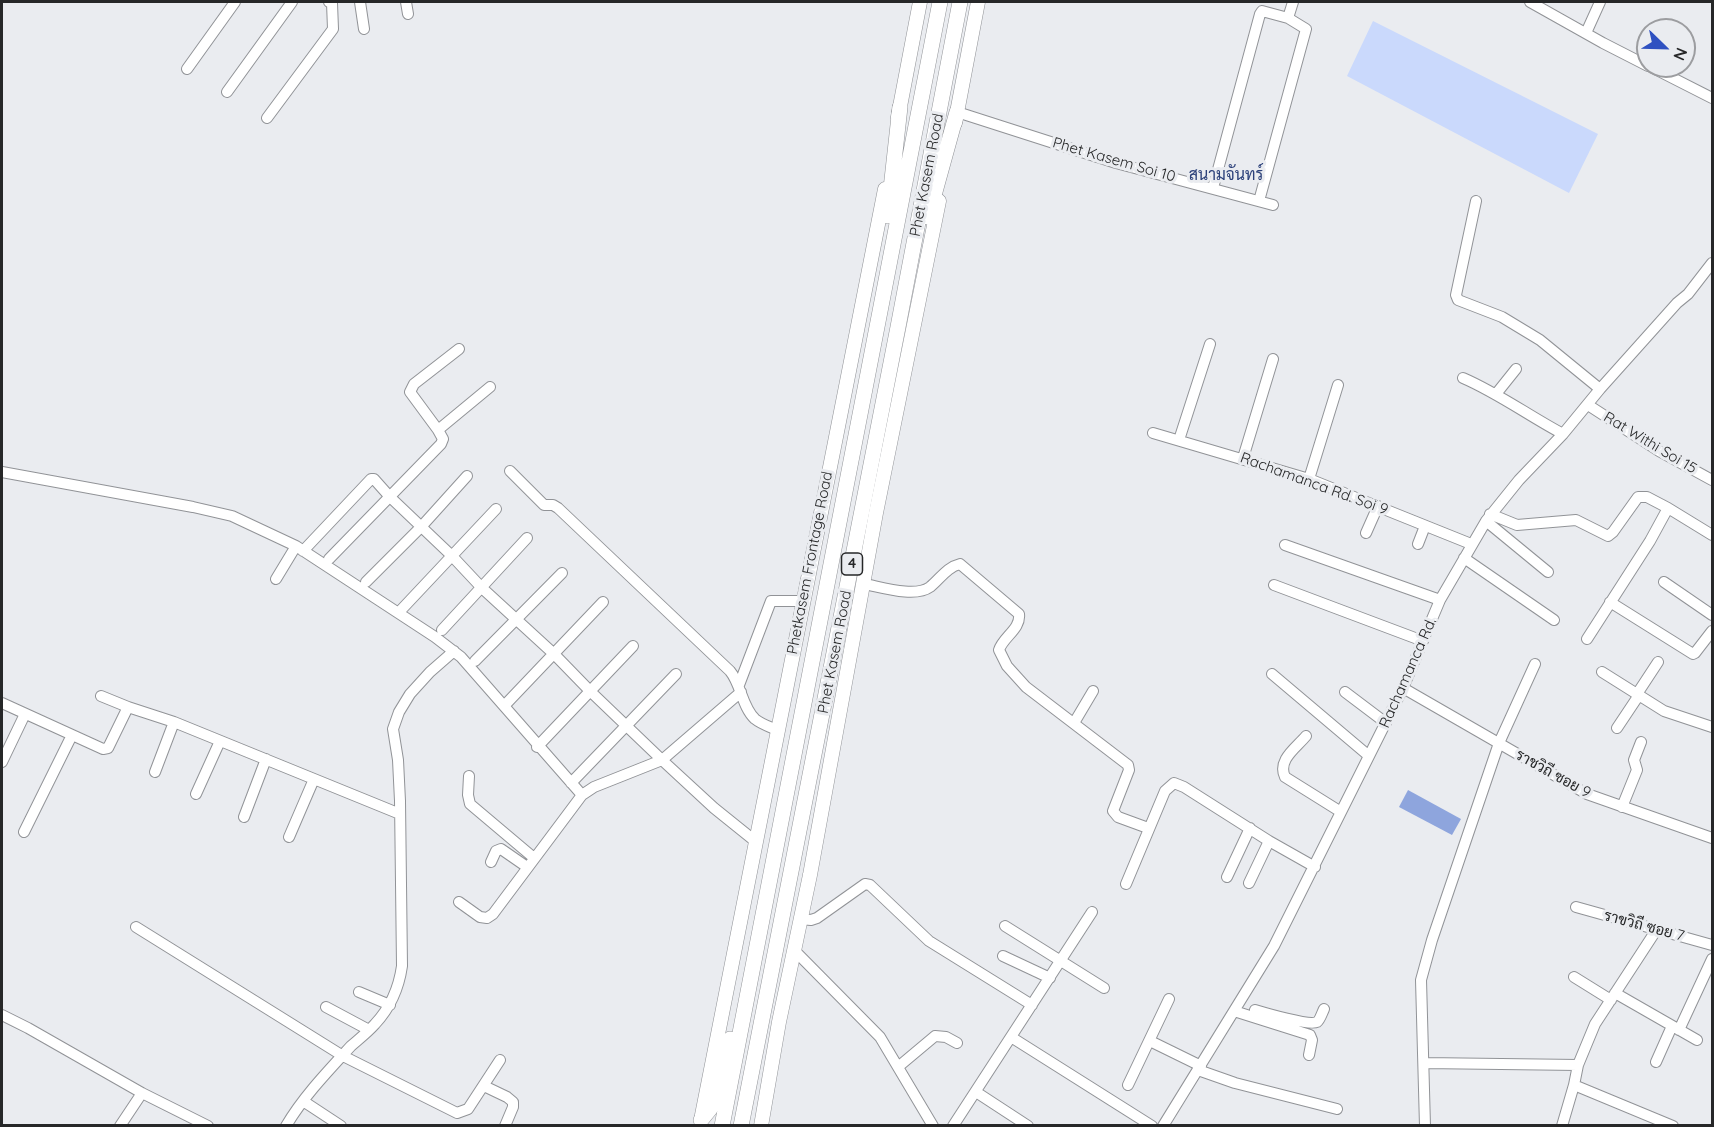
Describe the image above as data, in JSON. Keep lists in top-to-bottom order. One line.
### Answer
{"streets":{"highway":["Phet Kasem Road","4"],"main road":["Phetkasem Frontage Road"],"street":["Phet Kasem Soi 10","Rat Withi Soi 15","Rachamanca Rd. Soi 9","Rachamanca Rd.","ราชวิถี ซอย 9","ราขวิถี ซอย 7"]},"crossings":[["Phet Kasem Soi 10","4"],["Rat Withi Soi 15","Rachamanca Rd."],["Rachamanca Rd. Soi 9","Rachamanca Rd."],["Rachamanca Rd.","ราชวิถี ซอย 9"]],"districts":["สนามจันทร์"],"north":"bottom right"}
